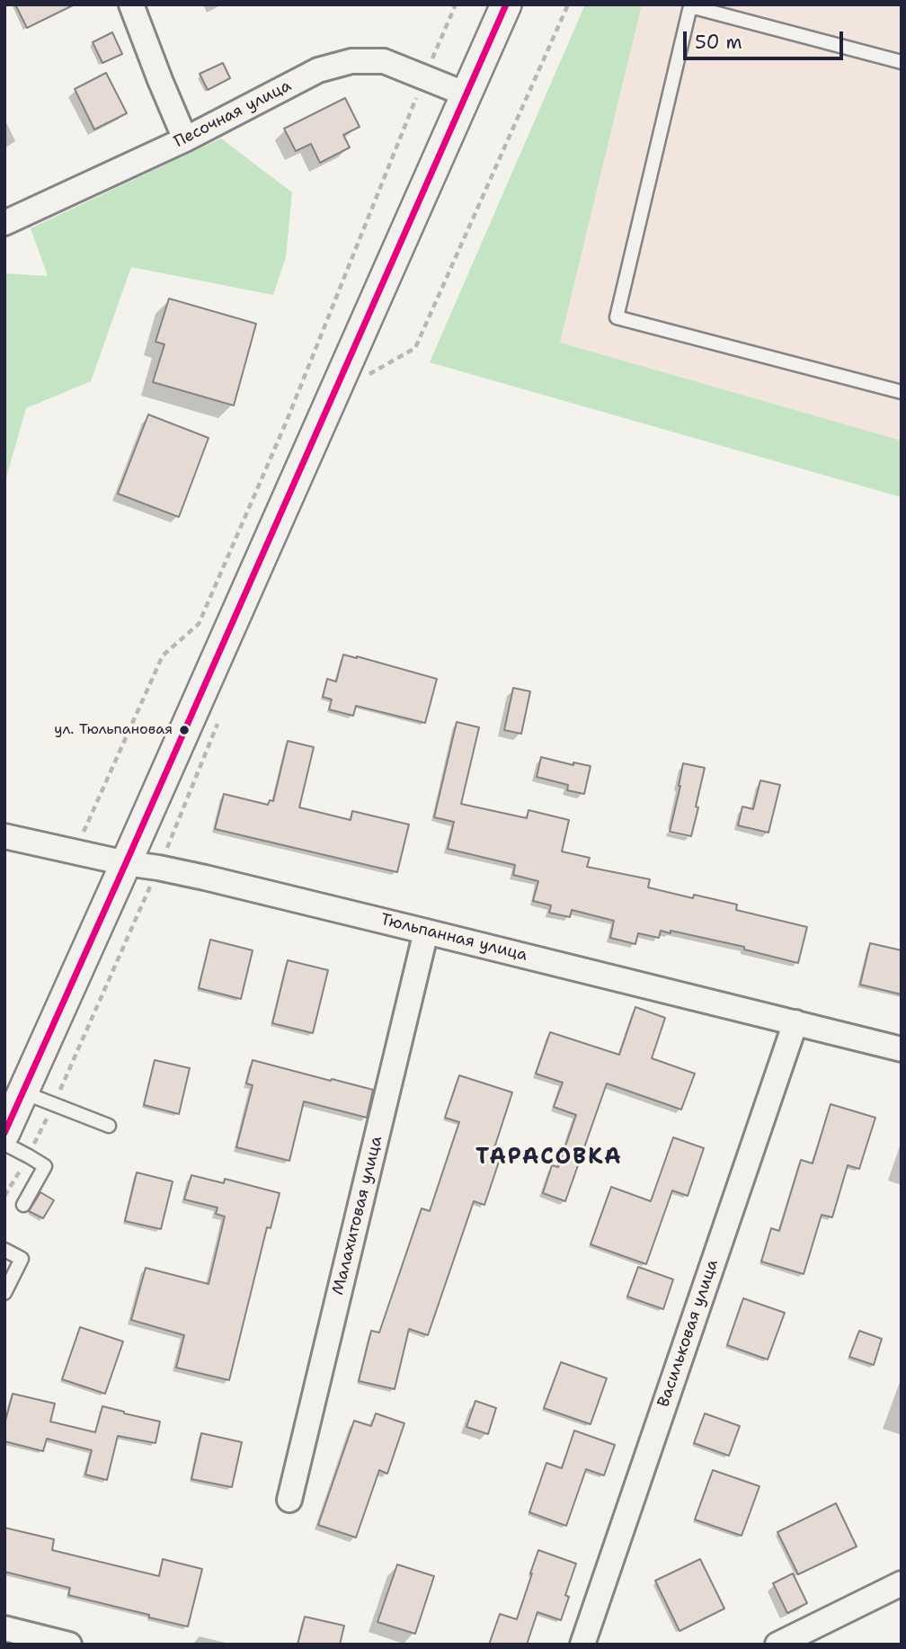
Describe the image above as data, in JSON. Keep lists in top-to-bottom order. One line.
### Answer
{"streets":{"street":["Песочная улица","Тюльпанная улица","Малахитовая улица","Васильковая улица"]},"crossings":[["Тюльпанная улица","Малахитовая улица"],["Тюльпанная улица","Васильковая улица"]],"districts":["ТАРАСОВКА"],"places":["ул. Тюльпановая"],"scale_bar":"50 m"}
